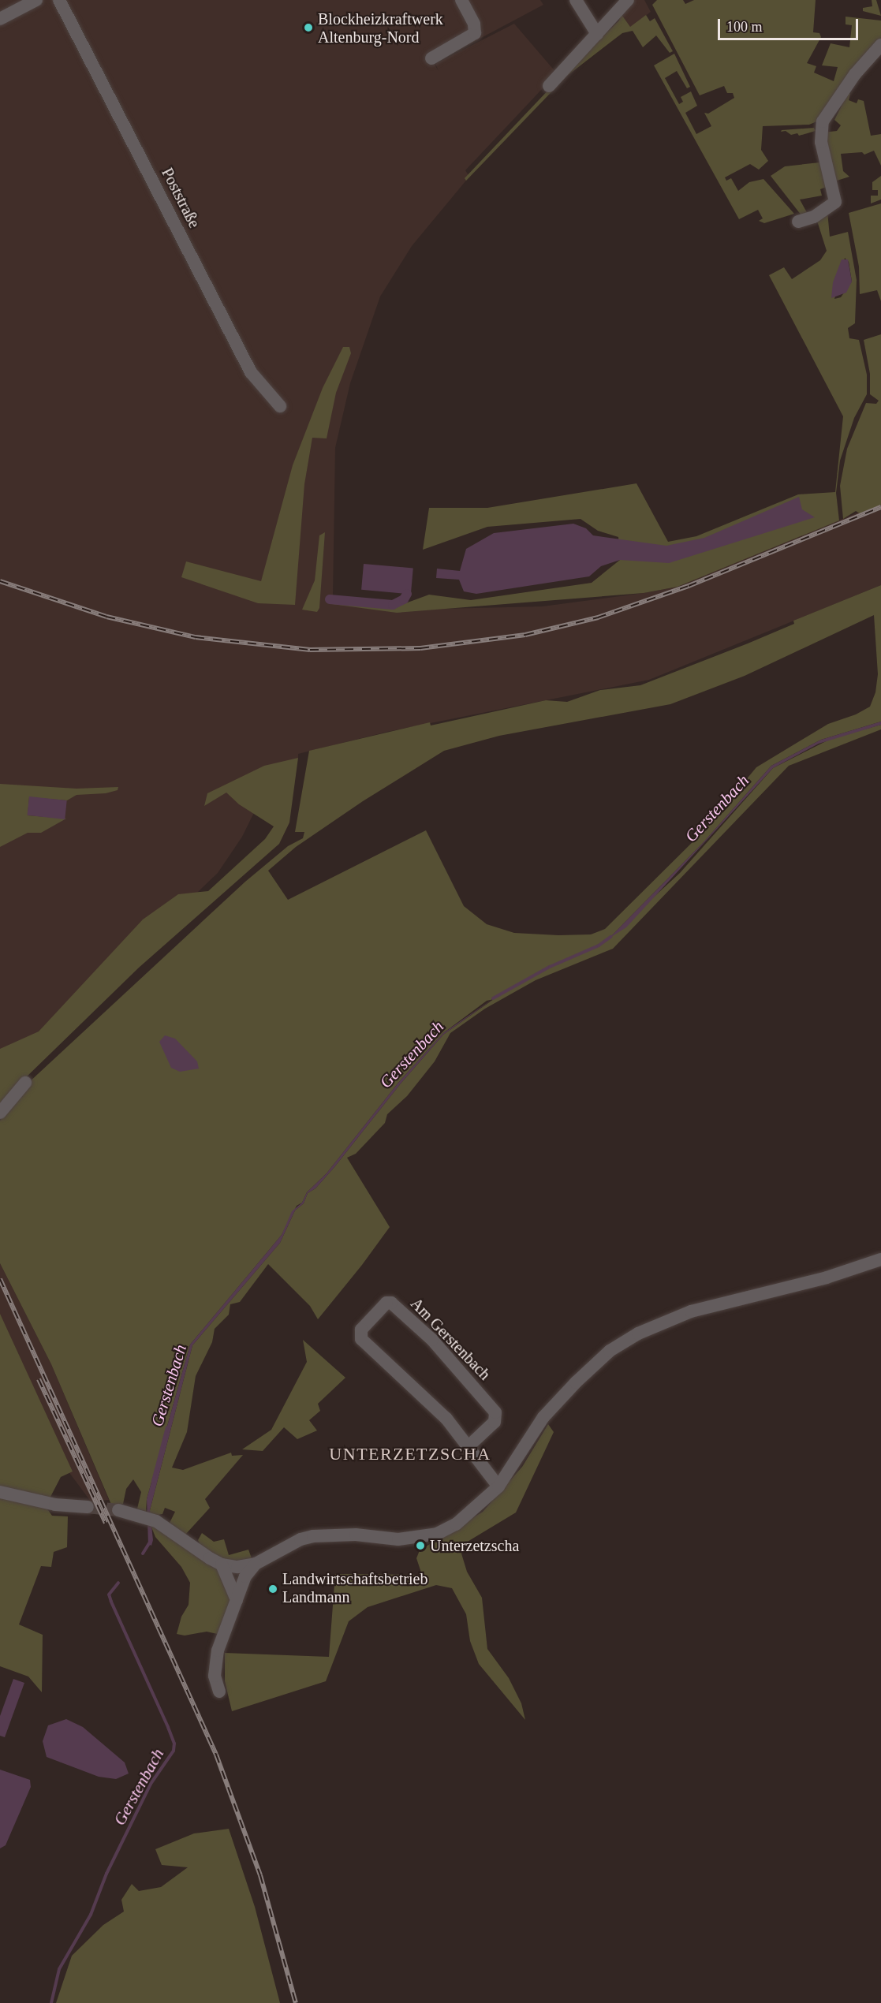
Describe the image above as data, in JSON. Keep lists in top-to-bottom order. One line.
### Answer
{"streets":{"street":["Poststraße","Am Gerstenbach"]},"districts":["UNTERZETZSCHA"],"water":["Gerstenbach"],"places":["Blockheizkraftwerk Altenburg-Nord","Unterzetzscha","Landwirtschaftsbetrieb Landmann"],"scale_bar":"100 m"}
